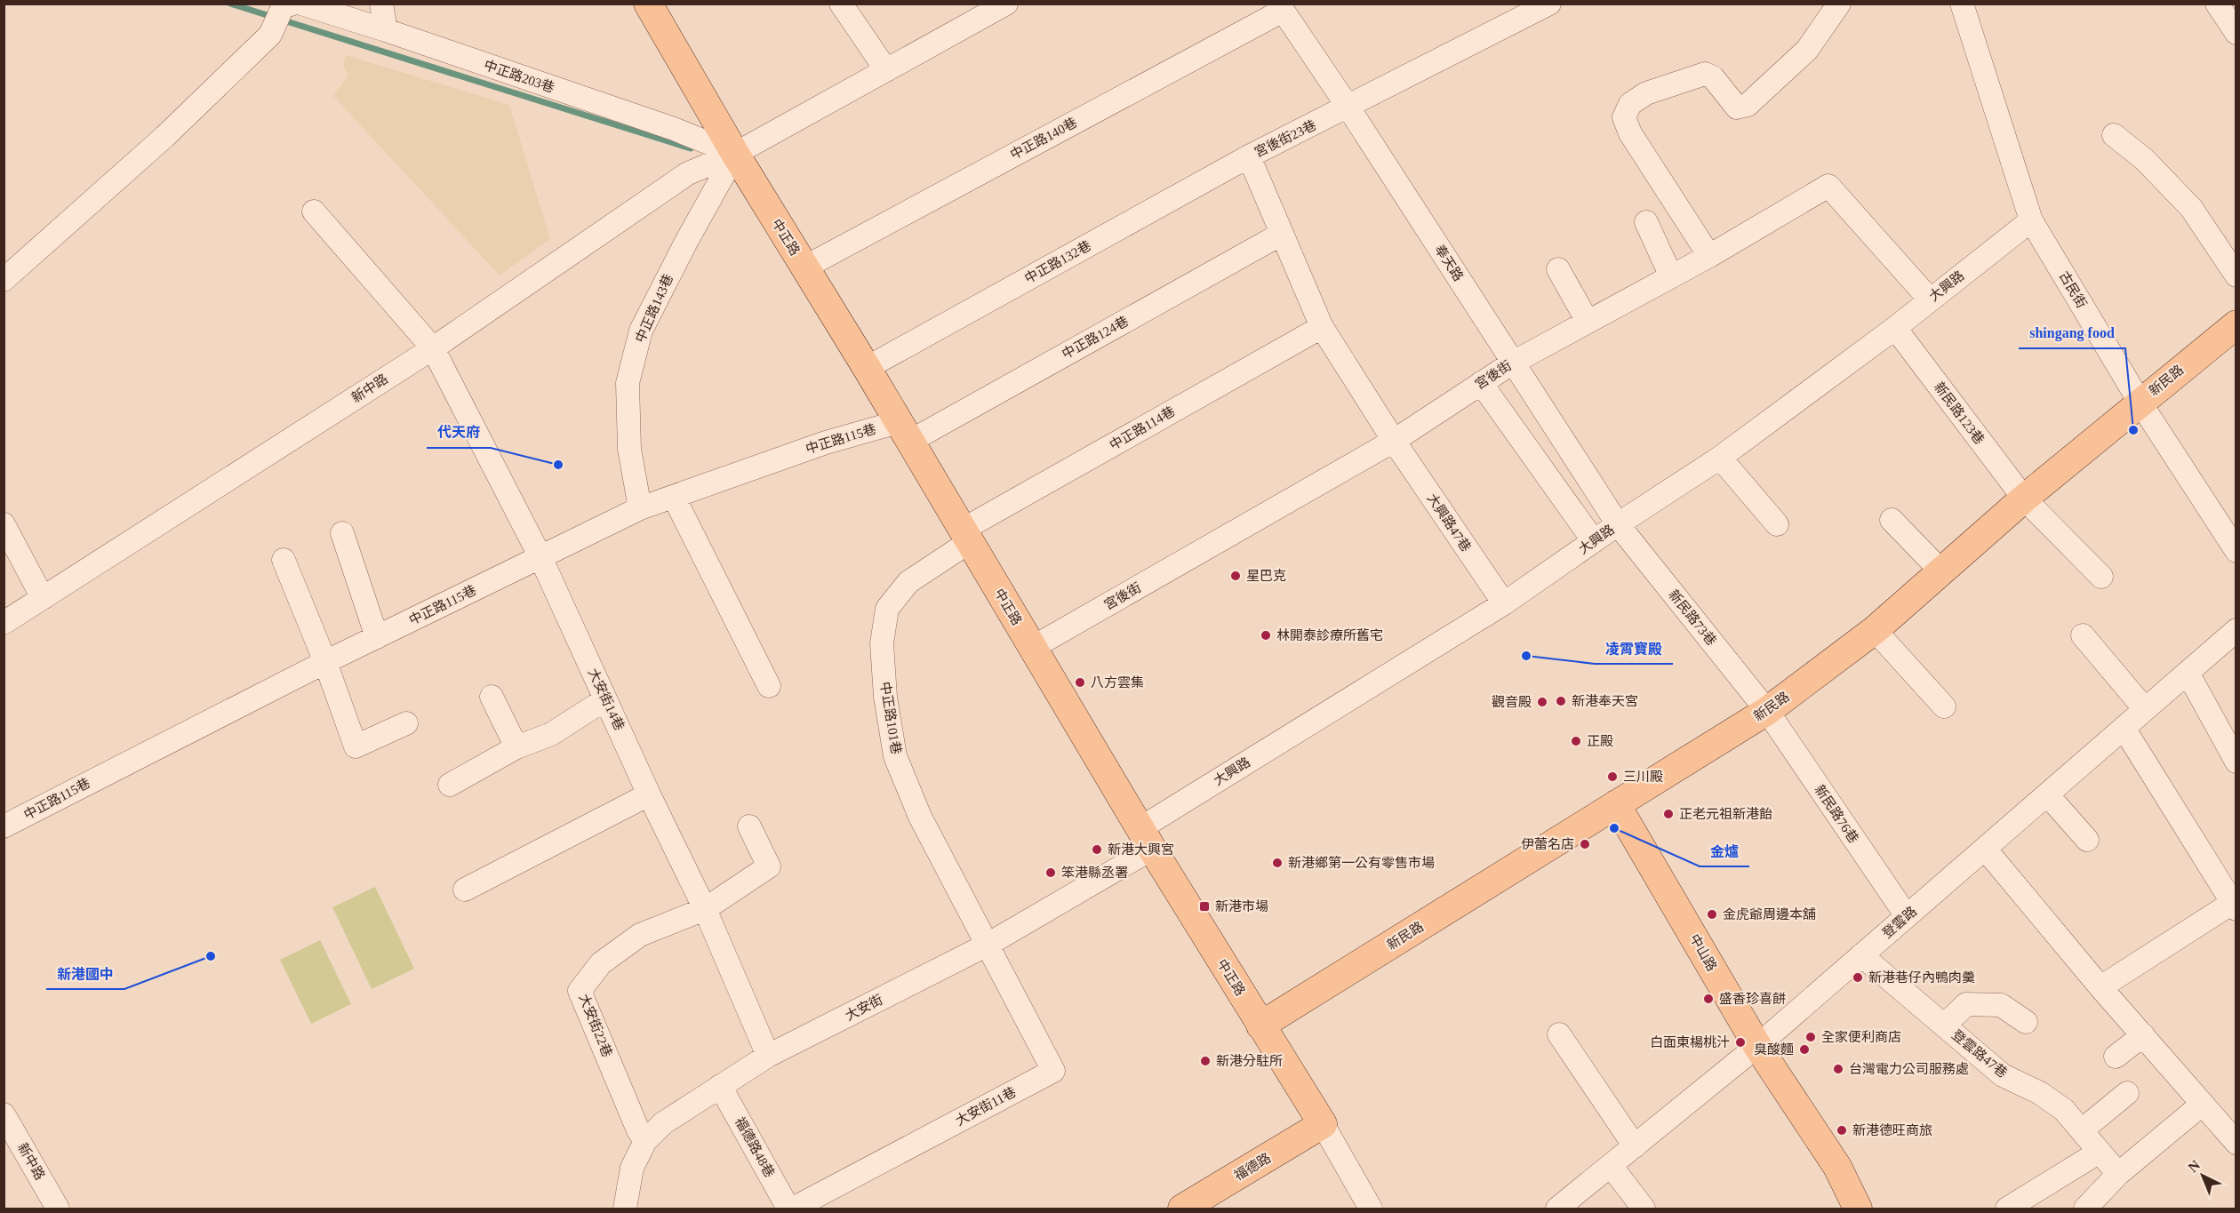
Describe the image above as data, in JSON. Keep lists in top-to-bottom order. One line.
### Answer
{"streets":{"main road":["中正路","新民路","中山路","福德路"],"street":["中正路203巷","中正路140巷","宮後街23巷","中正路132巷","奉天路","大興路","古民街","中正路143巷","中正路124巷","宮後街","新中路","新民路123巷","中正路114巷","中正路115巷","大興路47巷","新民路73巷","大安街14巷","中正路101巷","新民路76巷","登雲路","大安街","大安街22巷","登雲路47巷","大安街11巷","福德路48巷"]},"crossings":[["中正路203巷","中正路"],["中正路203巷","中正路143巷"],["中正路203巷","新中路"],["中正路140巷","中正路"],["中正路140巷","奉天路"],["宮後街23巷","中正路132巷"],["宮後街23巷","奉天路"],["宮後街23巷","中正路124巷"],["宮後街23巷","宮後街"],["宮後街23巷","中正路114巷"],["宮後街23巷","大興路47巷"],["中正路","中正路132巷"],["中正路","大興路"],["中正路","中正路143巷"],["中正路","中正路124巷"],["中正路","宮後街"],["中正路","新民路"],["中正路","新中路"],["中正路","中正路114巷"],["中正路","中正路115巷"],["中正路","中正路101巷"],["中正路","大安街"],["中正路","福德路"],["奉天路","大興路"],["奉天路","宮後街"],["奉天路","新民路73巷"],["大興路","古民街"],["大興路","宮後街"],["大興路","新民路123巷"],["大興路","大興路47巷"],["大興路","新民路73巷"],["大興路","大安街"],["古民街","新民路"],["中正路143巷","新中路"],["中正路143巷","中正路115巷"],["中正路124巷","中正路115巷"],["宮後街","大興路47巷"],["新民路","新民路123巷"],["新民路","新民路73巷"],["新民路","新民路76巷"],["新民路","中山路"],["新中路","大安街14巷"],["中正路114巷","中正路101巷"],["中正路115巷","大安街14巷"],["新民路73巷","新民路76巷"],["大安街14巷","大安街"],["大安街14巷","大安街22巷"],["中正路101巷","大安街"],["中正路101巷","大安街11巷"],["新民路76巷","登雲路"],["登雲路","中山路"],["登雲路","登雲路47巷"],["大安街","大安街22巷"],["大安街","大安街11巷"],["大安街","福德路48巷"]],"places":{"other":["shingang food","代天府","星巴克","林開泰診療所舊宅","凌霄寶殿","八方雲集","新港奉天宮","觀音殿","正殿","三川殿","正老元祖新港飴","金爐","伊蕾名店","新港大興宮","新港鄉第一公有零售市場","笨港縣丞署","金虎爺周邊本舖","新港國中","新港巷仔內鴨肉羹","盛香珍喜餅","全家便利商店","白面東楊桃汁","臭酸麵","新港分駐所","台灣電力公司服務處","新港德旺商旅"],"transit":["新港市場"]},"north":"top left"}
